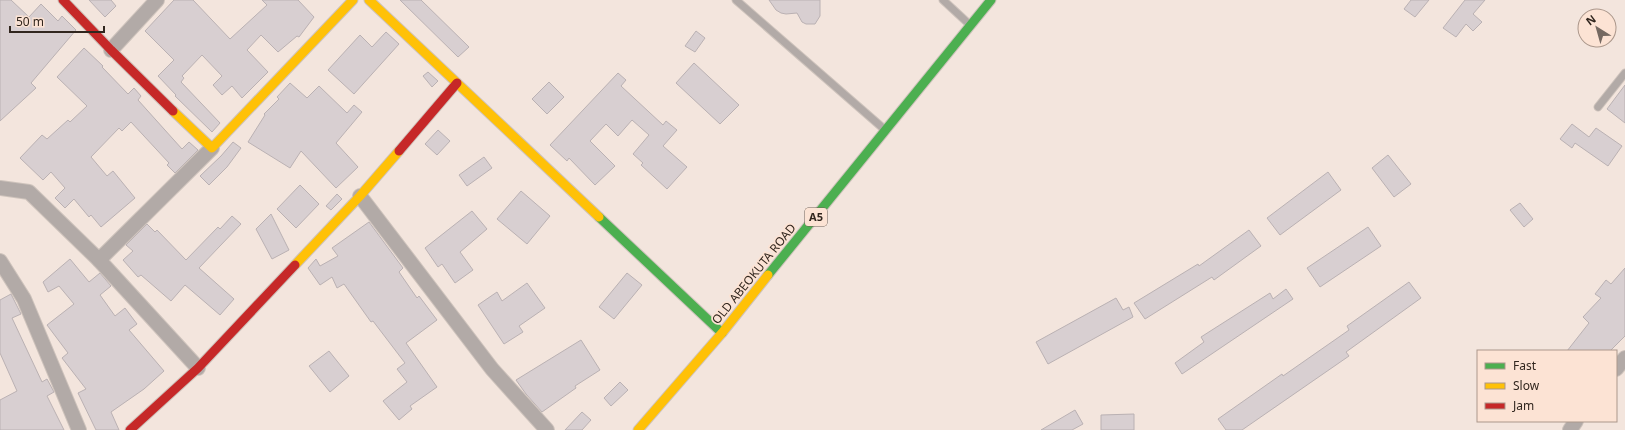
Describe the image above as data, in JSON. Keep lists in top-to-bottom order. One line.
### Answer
{"streets":{"main road":["A5","OLD ABEOKUTA ROAD"]},"legend":["Fast","Slow","Jam"],"scale_bar":"50 m","north":"top left"}
